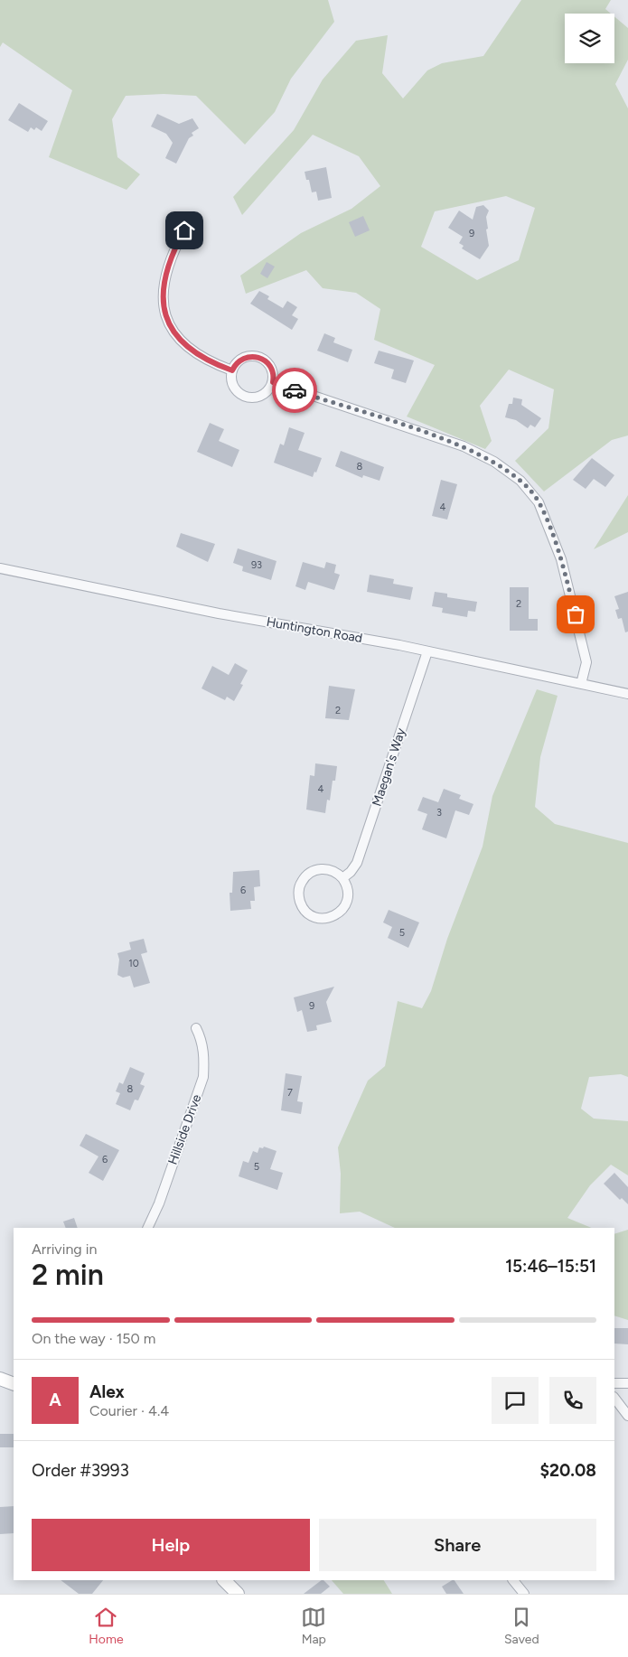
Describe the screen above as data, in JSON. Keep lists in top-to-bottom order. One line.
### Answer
{"streets":{"street":["Huntington Road","Maegan's Way","Hillside Drive"]},"crossings":[["Huntington Road","Maegan's Way"]],"house_numbers":["9","8","4","93","2","2","4","3","6","5","10","9","8","7","6","5"],"page":{"heading":["2 min","Arriving in","15:46–15:51"],"panel":["Alex","Courier · 4.4","Order #3993","$20.08"],"bar":"On the way · 150 m","round":"A","buttons":["Help","Share"],"tabs":["Home","Map","Saved"]}}
